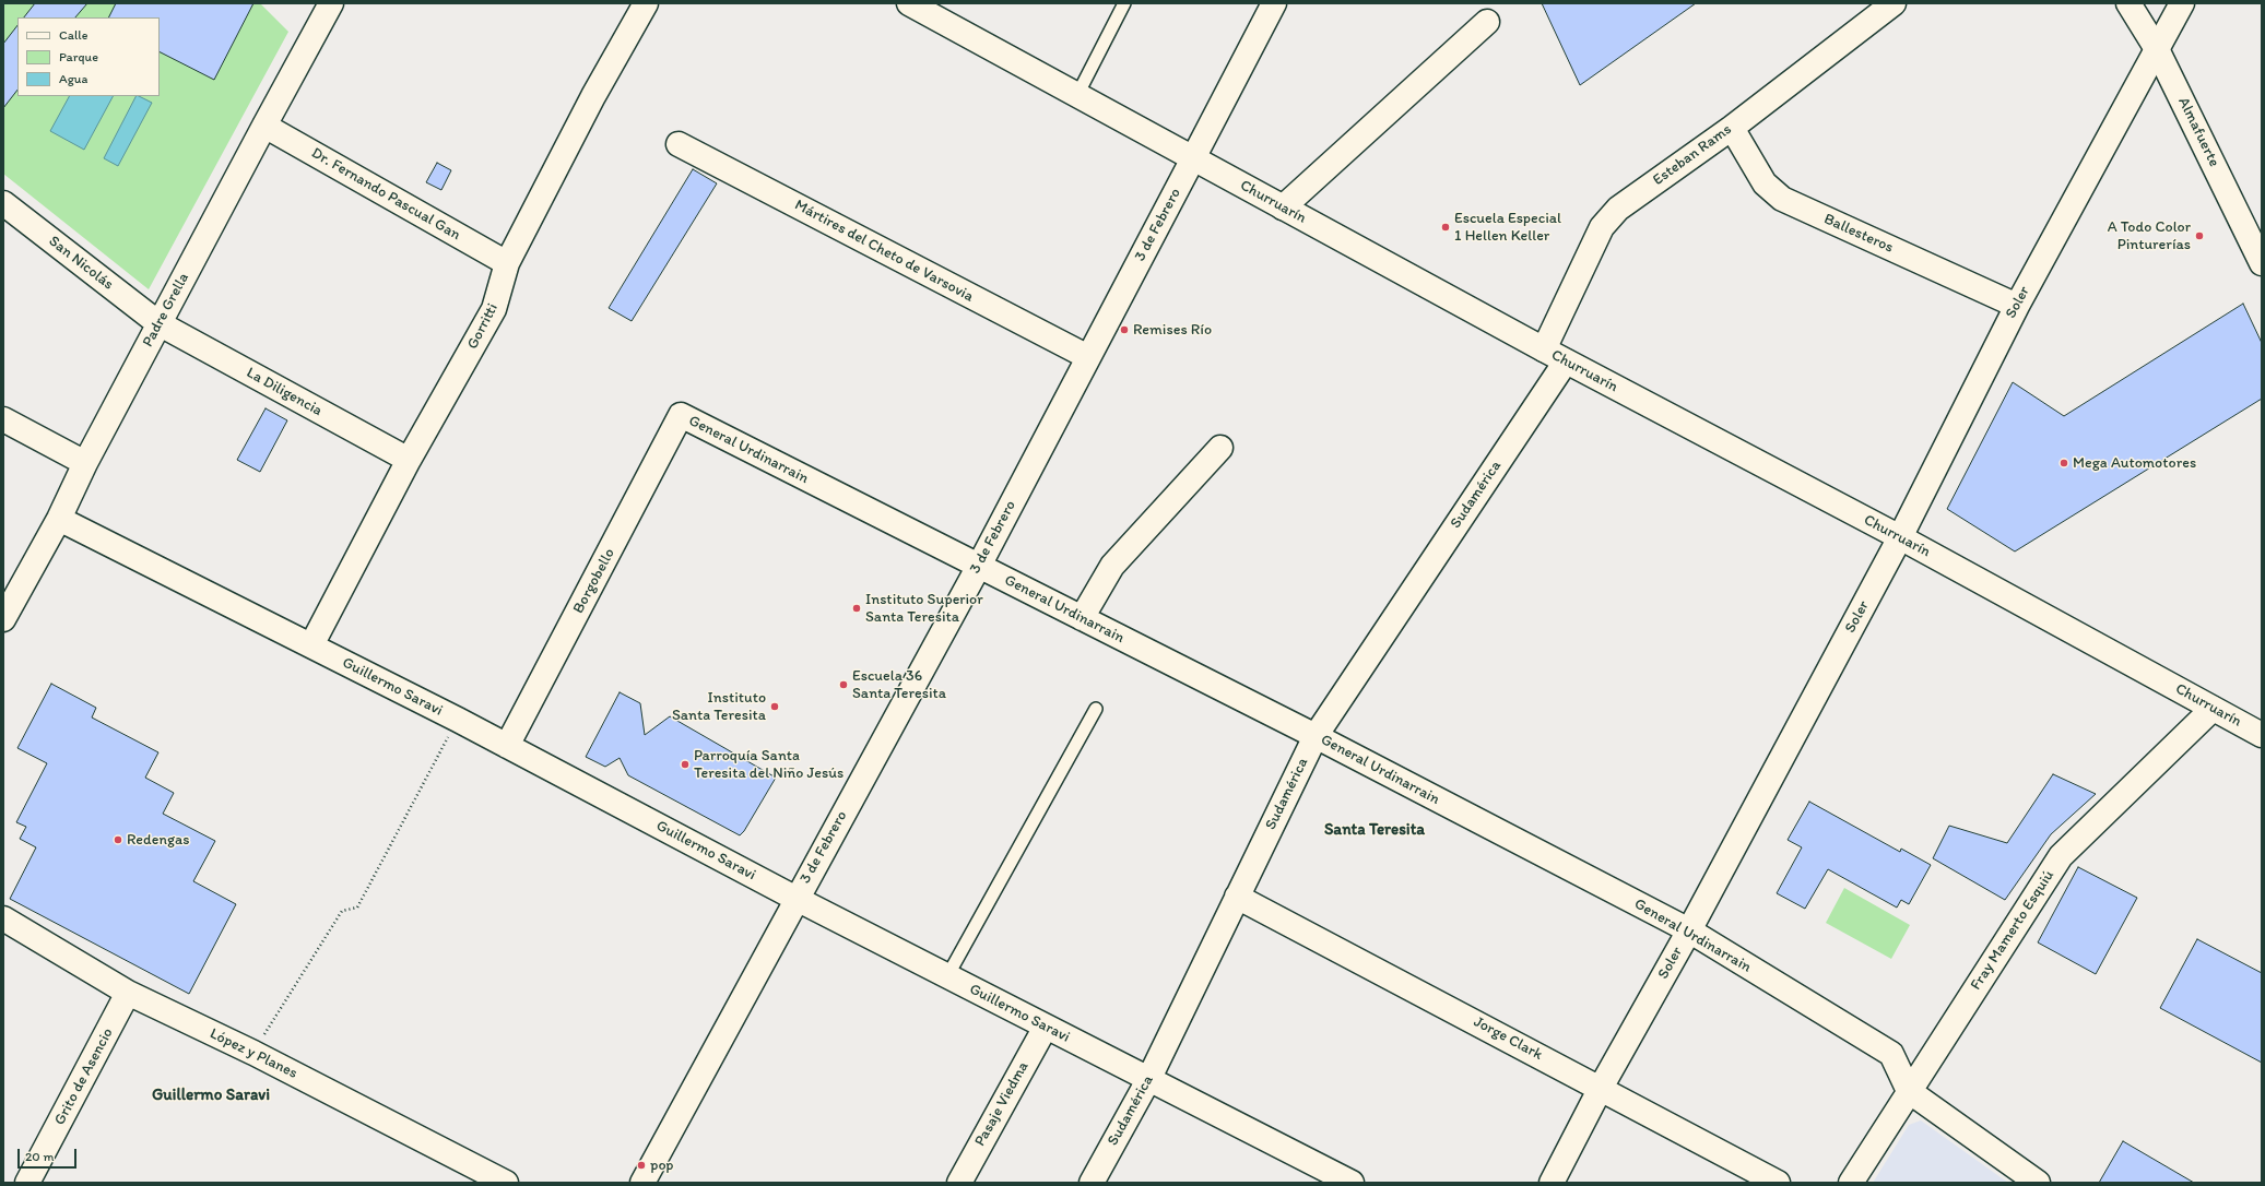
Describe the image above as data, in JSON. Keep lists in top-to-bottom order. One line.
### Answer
{"streets":{"street":["Almafuerte","Esteban Rams","Dr. Fernando Pascual Gan","Churruarín","3 de Febrero","Ballesteros","Mártires del Cheto de Varsovia","San Nicolás","Soler","Padre Grella","Gorritti","La Diligencia","General Urdinarrain","Sudamérica","Borgobello","Guillermo Saravi","Fray Mamerto Esquiú","Jorge Clark","López y Planes","Grito de Asencio","Pasaje Viedma"]},"crossings":[["Almafuerte","Soler"],["Esteban Rams","Churruarín"],["Esteban Rams","Ballesteros"],["Dr. Fernando Pascual Gan","Padre Grella"],["Dr. Fernando Pascual Gan","Gorritti"],["Churruarín","3 de Febrero"],["Churruarín","Soler"],["Churruarín","Sudamérica"],["Churruarín","Fray Mamerto Esquiú"],["3 de Febrero","Mártires del Cheto de Varsovia"],["3 de Febrero","General Urdinarrain"],["3 de Febrero","Guillermo Saravi"],["Ballesteros","Soler"],["San Nicolás","Padre Grella"],["San Nicolás","La Diligencia"],["Soler","General Urdinarrain"],["Soler","Jorge Clark"],["Padre Grella","La Diligencia"],["Padre Grella","Guillermo Saravi"],["Gorritti","La Diligencia"],["Gorritti","Guillermo Saravi"],["General Urdinarrain","Sudamérica"],["General Urdinarrain","Borgobello"],["General Urdinarrain","Fray Mamerto Esquiú"],["Sudamérica","Guillermo Saravi"],["Sudamérica","Jorge Clark"],["Borgobello","Guillermo Saravi"],["Guillermo Saravi","Pasaje Viedma"],["López y Planes","Grito de Asencio"]],"districts":["Santa Teresita","Guillermo Saravi"],"places":["Escuela Especial 1 Hellen Keller","A Todo Color Pinturerías","Remises Río","Mega Automotores","Instituto Superior Santa Teresita","Escuela 36 Santa Teresita","Instituto Santa Teresita","Parroquía Santa Teresita del Niño Jesús","Redengas","pop"],"legend":["Calle","Parque","Agua"],"scale_bar":"20 m"}
